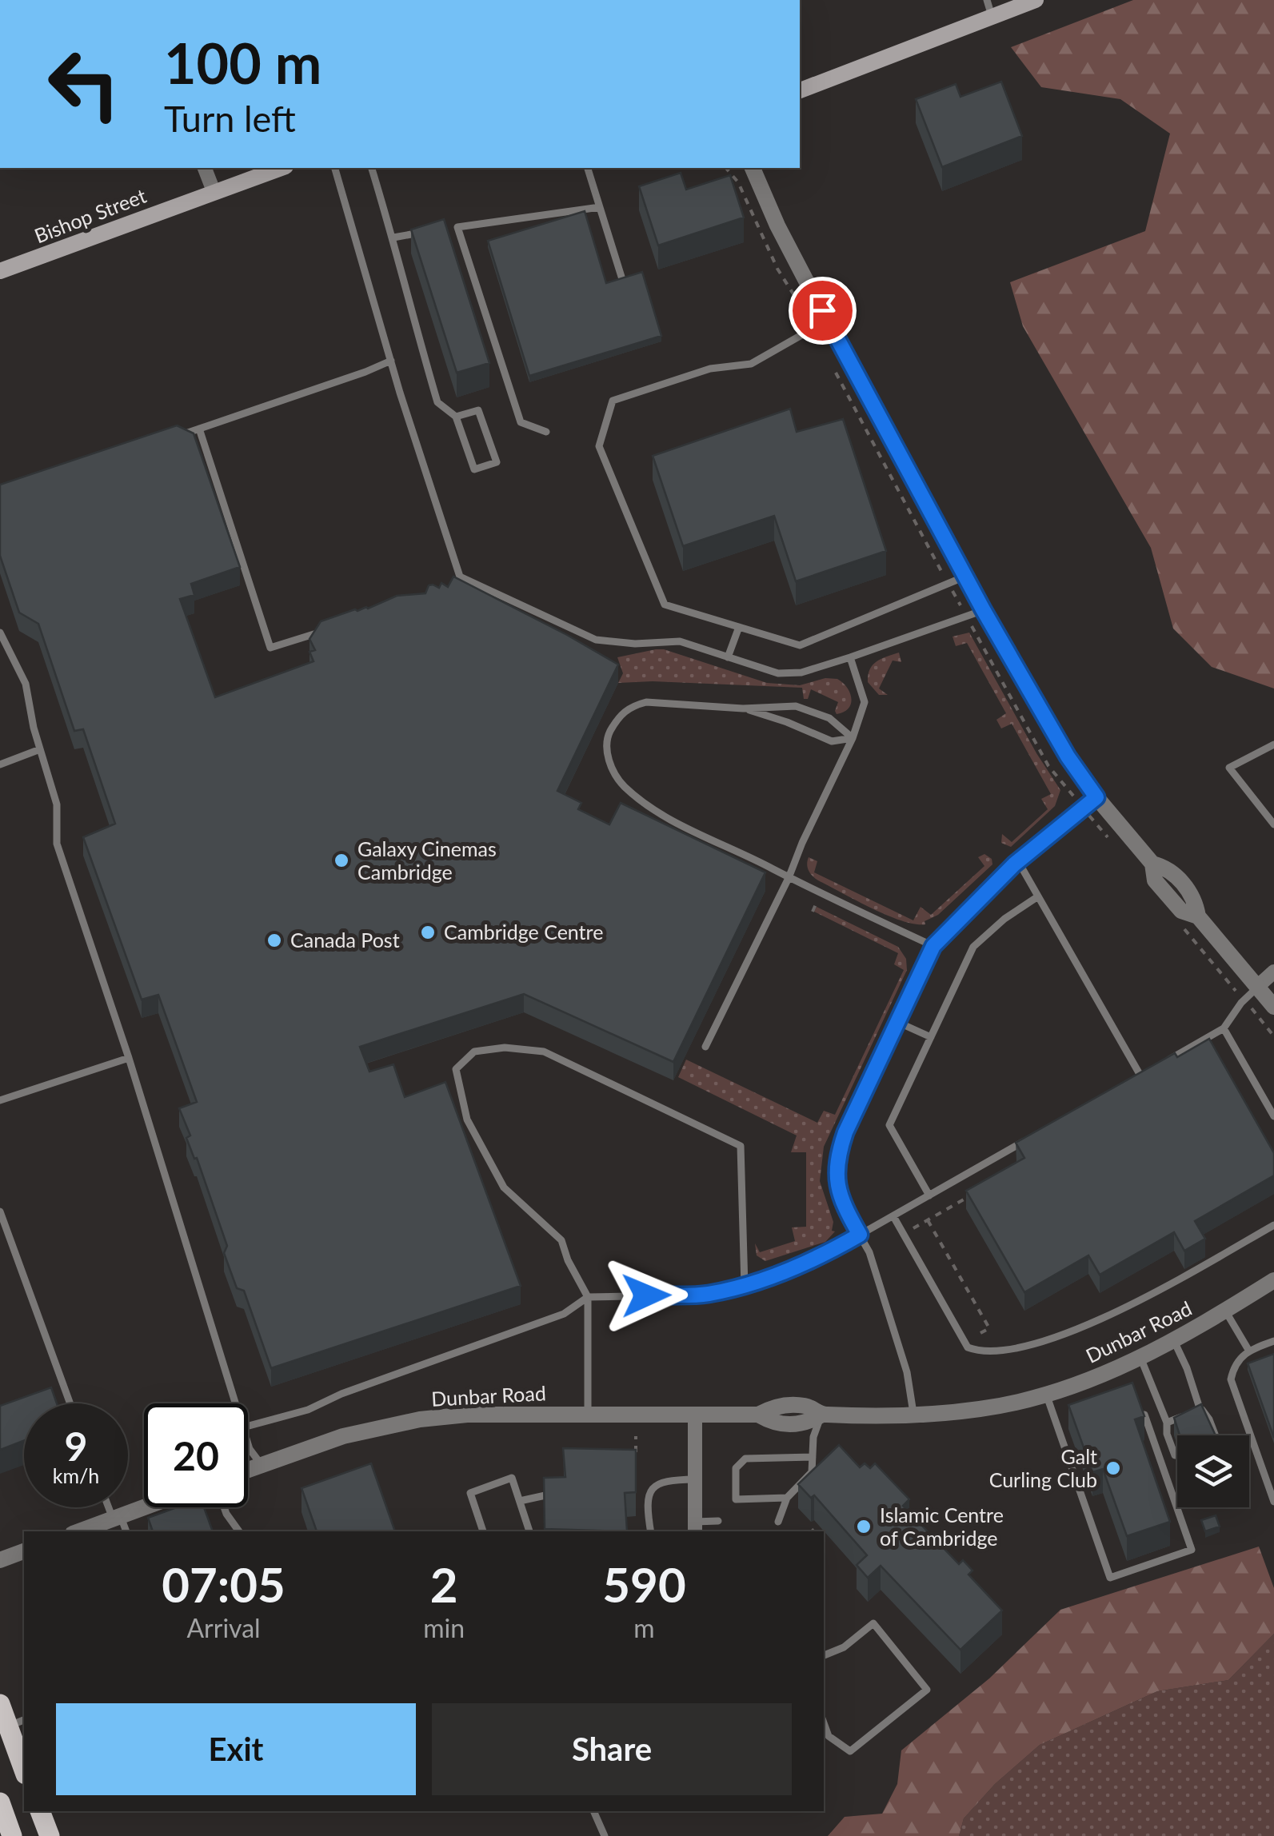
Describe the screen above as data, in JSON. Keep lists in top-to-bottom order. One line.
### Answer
{"streets":{"main road":["Bishop Street"],"street":["Dunbar Road"]},"places":["Galaxy Cinemas Cambridge","Cambridge Centre","Canada Post","Galt Curling Club","Islamic Centre of Cambridge"],"page":{"turn":["100 m","Turn left"],"speed":"9 km/h","limit":"20","eta":["07:05","Arrival","2","min","590","m"],"buttons":["Exit","Share"]}}
